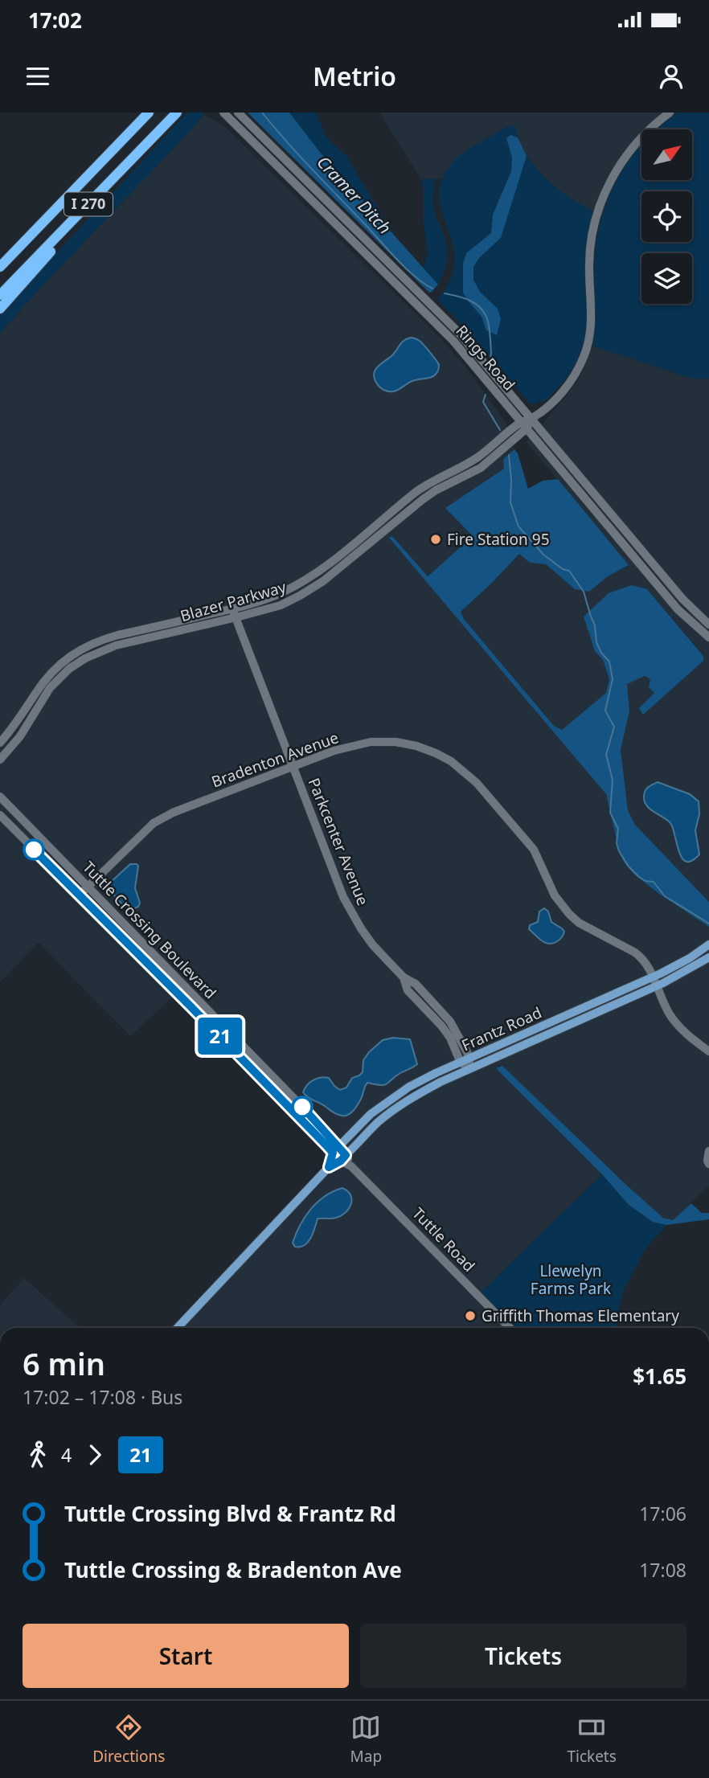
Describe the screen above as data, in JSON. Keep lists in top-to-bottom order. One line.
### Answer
{"streets":{"highway":["I 270"],"main road":["Frantz Road"],"street":["Rings Road","Blazer Parkway","Bradenton Avenue","Parkcenter Avenue","Tuttle Crossing Boulevard","Tuttle Road"]},"crossings":[["Rings Road","Blazer Parkway"],["Blazer Parkway","Parkcenter Avenue"],["Bradenton Avenue","Parkcenter Avenue"],["Bradenton Avenue","Tuttle Crossing Boulevard"],["Bradenton Avenue","Frantz Road"],["Parkcenter Avenue","Frantz Road"],["Tuttle Crossing Boulevard","Frantz Road"],["Tuttle Crossing Boulevard","Tuttle Road"]],"water":["Cramer Ditch"],"parks":["Llewelyn Farms Park"],"places":["Fire Station 95","Griffith Thomas Elementary"],"lines":["bus line 21"],"north":"top right","page":{"status":"17:02","header":"Metrio","on_map":"21","heading":["6 min","17:02 – 17:08 · Bus","$1.65"],"legs":["4","21"],"list":[{"name":"Tuttle Crossing Blvd & Frantz Rd","value":"17:06"},{"name":"Tuttle Crossing & Bradenton Ave","value":"17:08"}],"buttons":["Start","Tickets"],"tabs":["Directions","Map","Tickets"]}}
